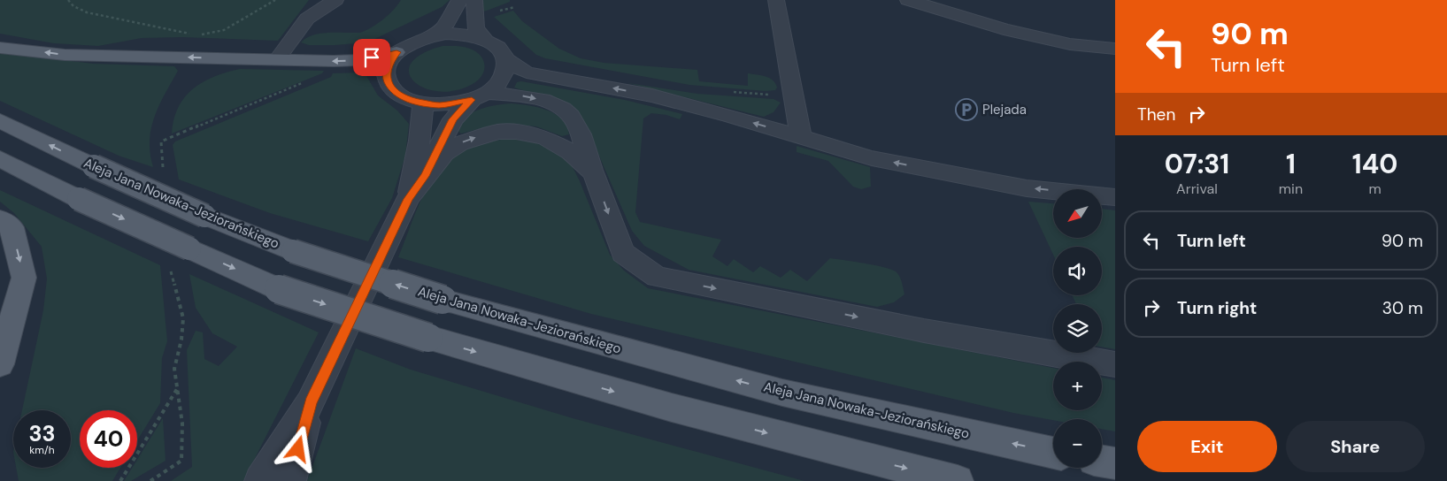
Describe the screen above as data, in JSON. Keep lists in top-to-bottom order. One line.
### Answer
{"streets":{"main road":["Aleja Jana Nowaka-Jeziorańskiego"]},"places":{"parking":["Plejada"]},"north":"bottom left","page":{"turn":["90 m","Turn left"],"then":"Then","eta":["07:31","Arrival","1","min","140","m"],"map_buttons":["+","−"],"list":[{"name":"Turn left","value":"90 m"},{"name":"Turn right","value":"30 m"}],"speed":"33 km/h","limit":"40","buttons":["Exit","Share"]}}
